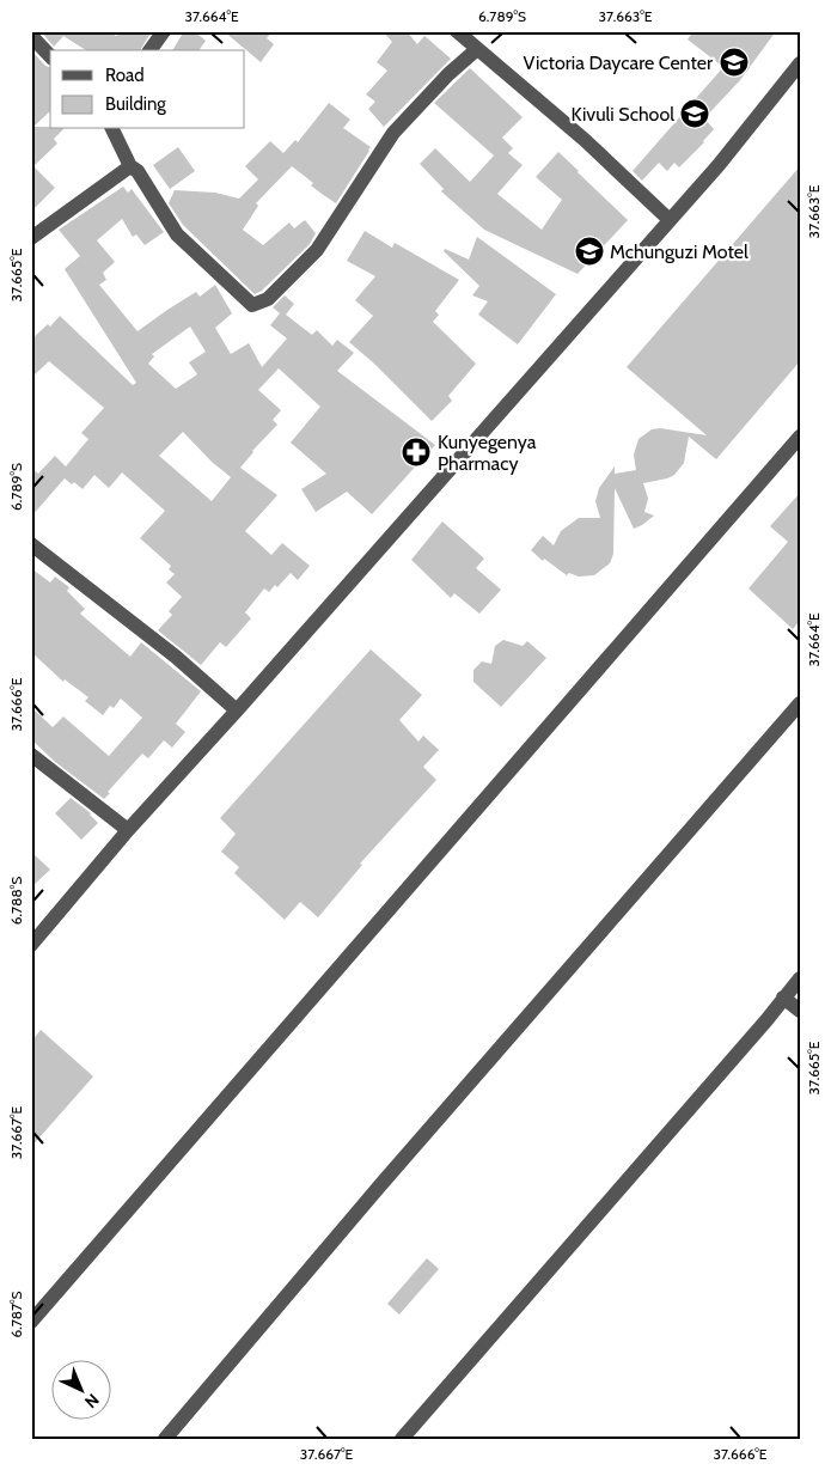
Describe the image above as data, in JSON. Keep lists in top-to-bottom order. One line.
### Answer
{"places":{"school or university":["Victoria Daycare Center","Kivuli School","Mchunguzi Motel"],"pharmacy":["Kunyegenya Pharmacy"]},"legend":["Road","Building"],"north":"bottom right","coordinates":["37.664°E","6.789°S","37.663°E","37.665°E","37.666°E","6.788°S","37.667°E","6.787°S"]}
